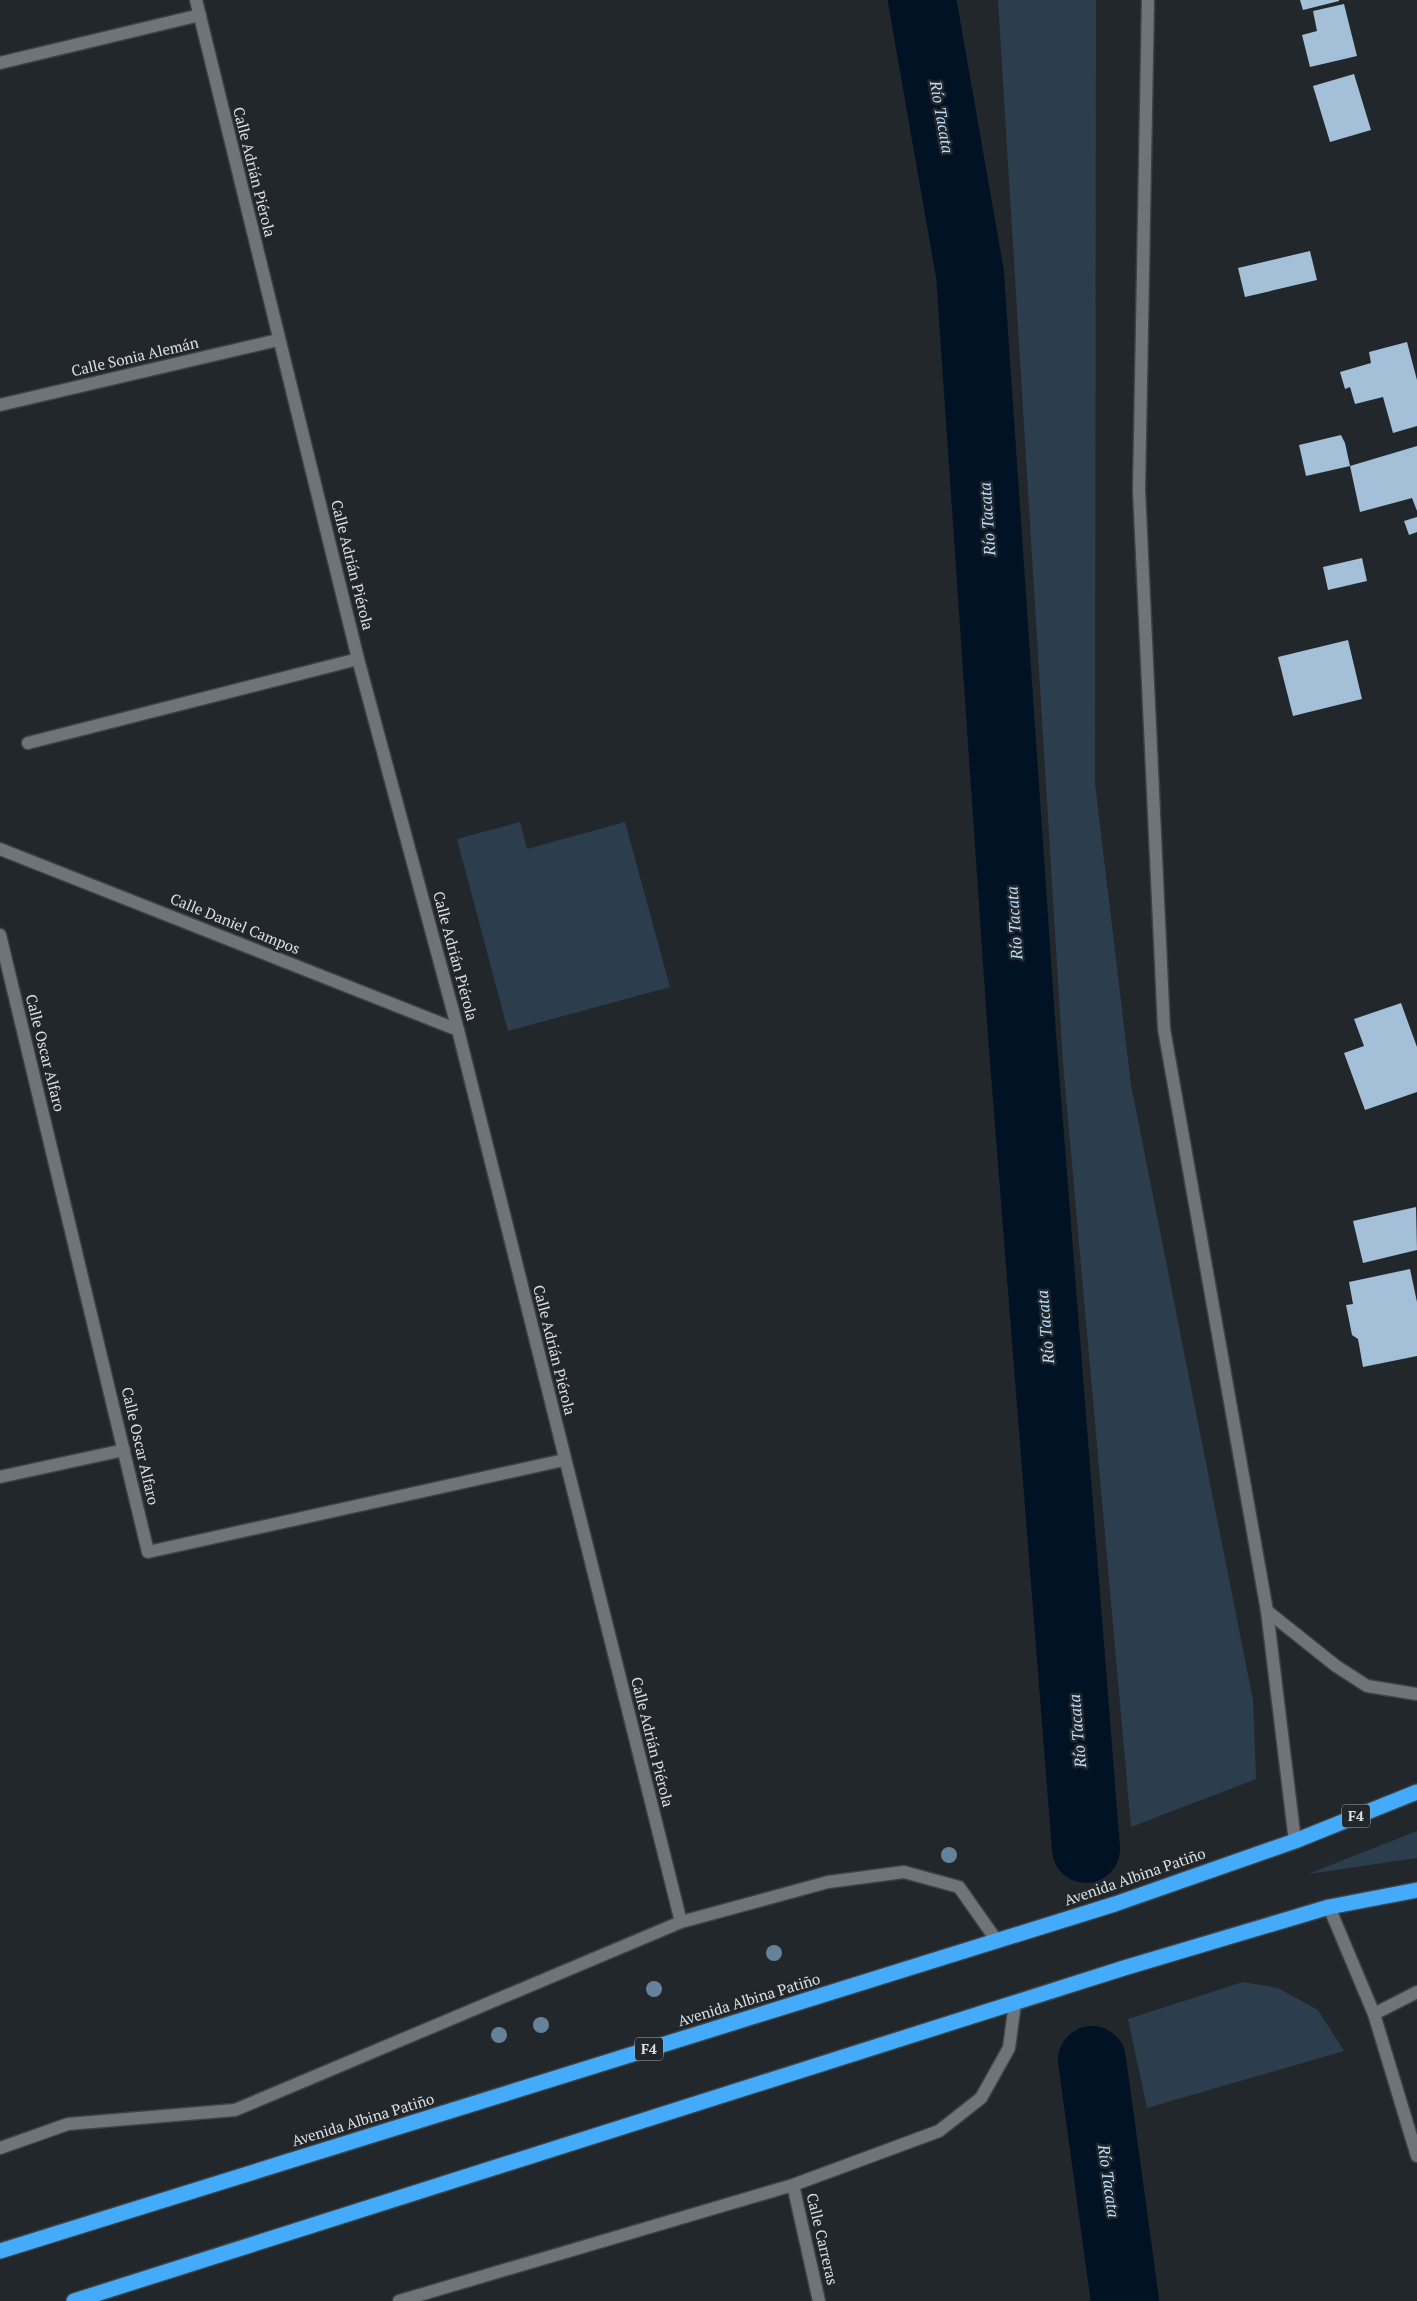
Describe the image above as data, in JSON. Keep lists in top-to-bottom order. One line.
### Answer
{"streets":{"highway":["F4","Avenida Albina Patiño"],"street":["Calle Adrián Piérola","Calle Sonia Alemán","Calle Daniel Campos","Calle Oscar Alfaro","Calle Carreras"]},"crossings":[["Calle Adrián Piérola","Calle Sonia Alemán"],["Calle Adrián Piérola","Calle Daniel Campos"],["Calle Adrián Piérola","Calle Oscar Alfaro"]],"water":["Río Tacata"]}
